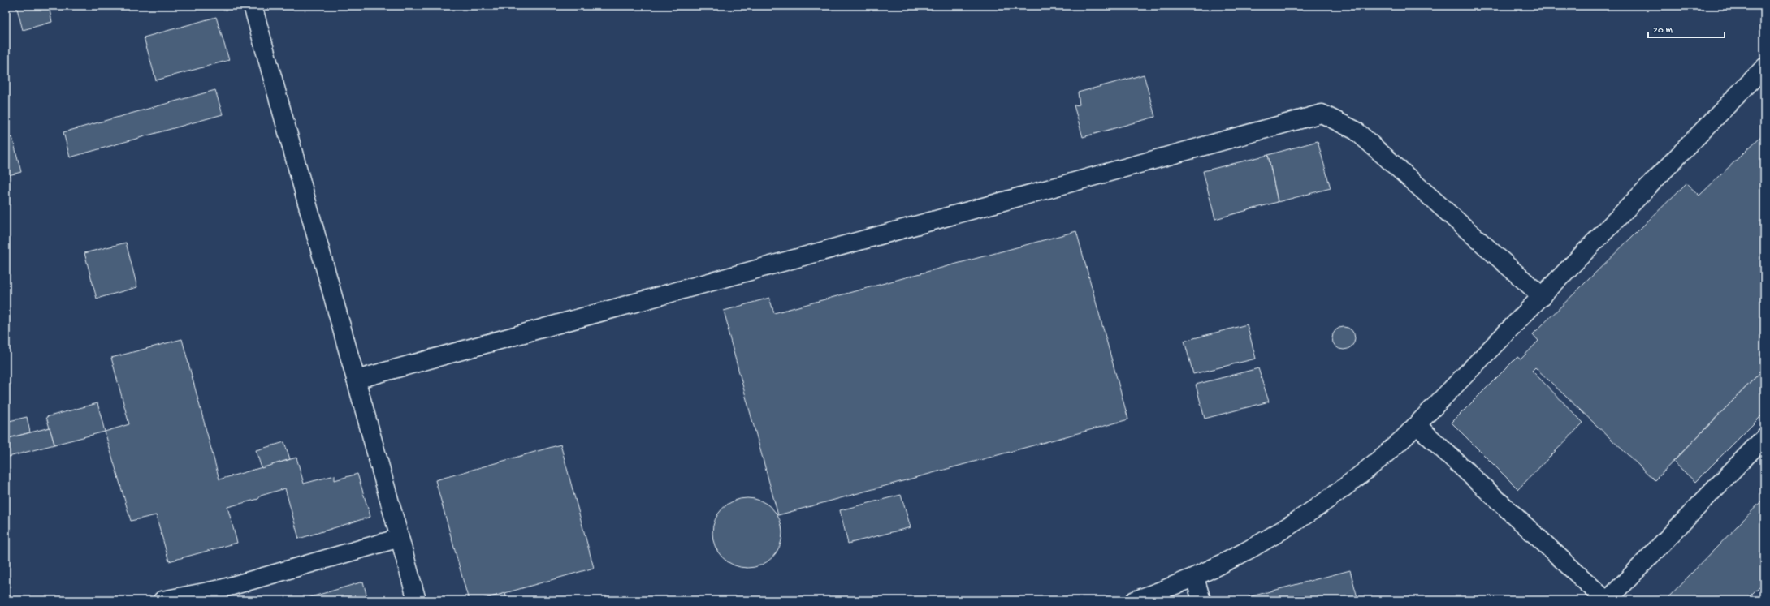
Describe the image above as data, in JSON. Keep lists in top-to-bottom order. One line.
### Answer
{"scale_bar":"20 m"}
